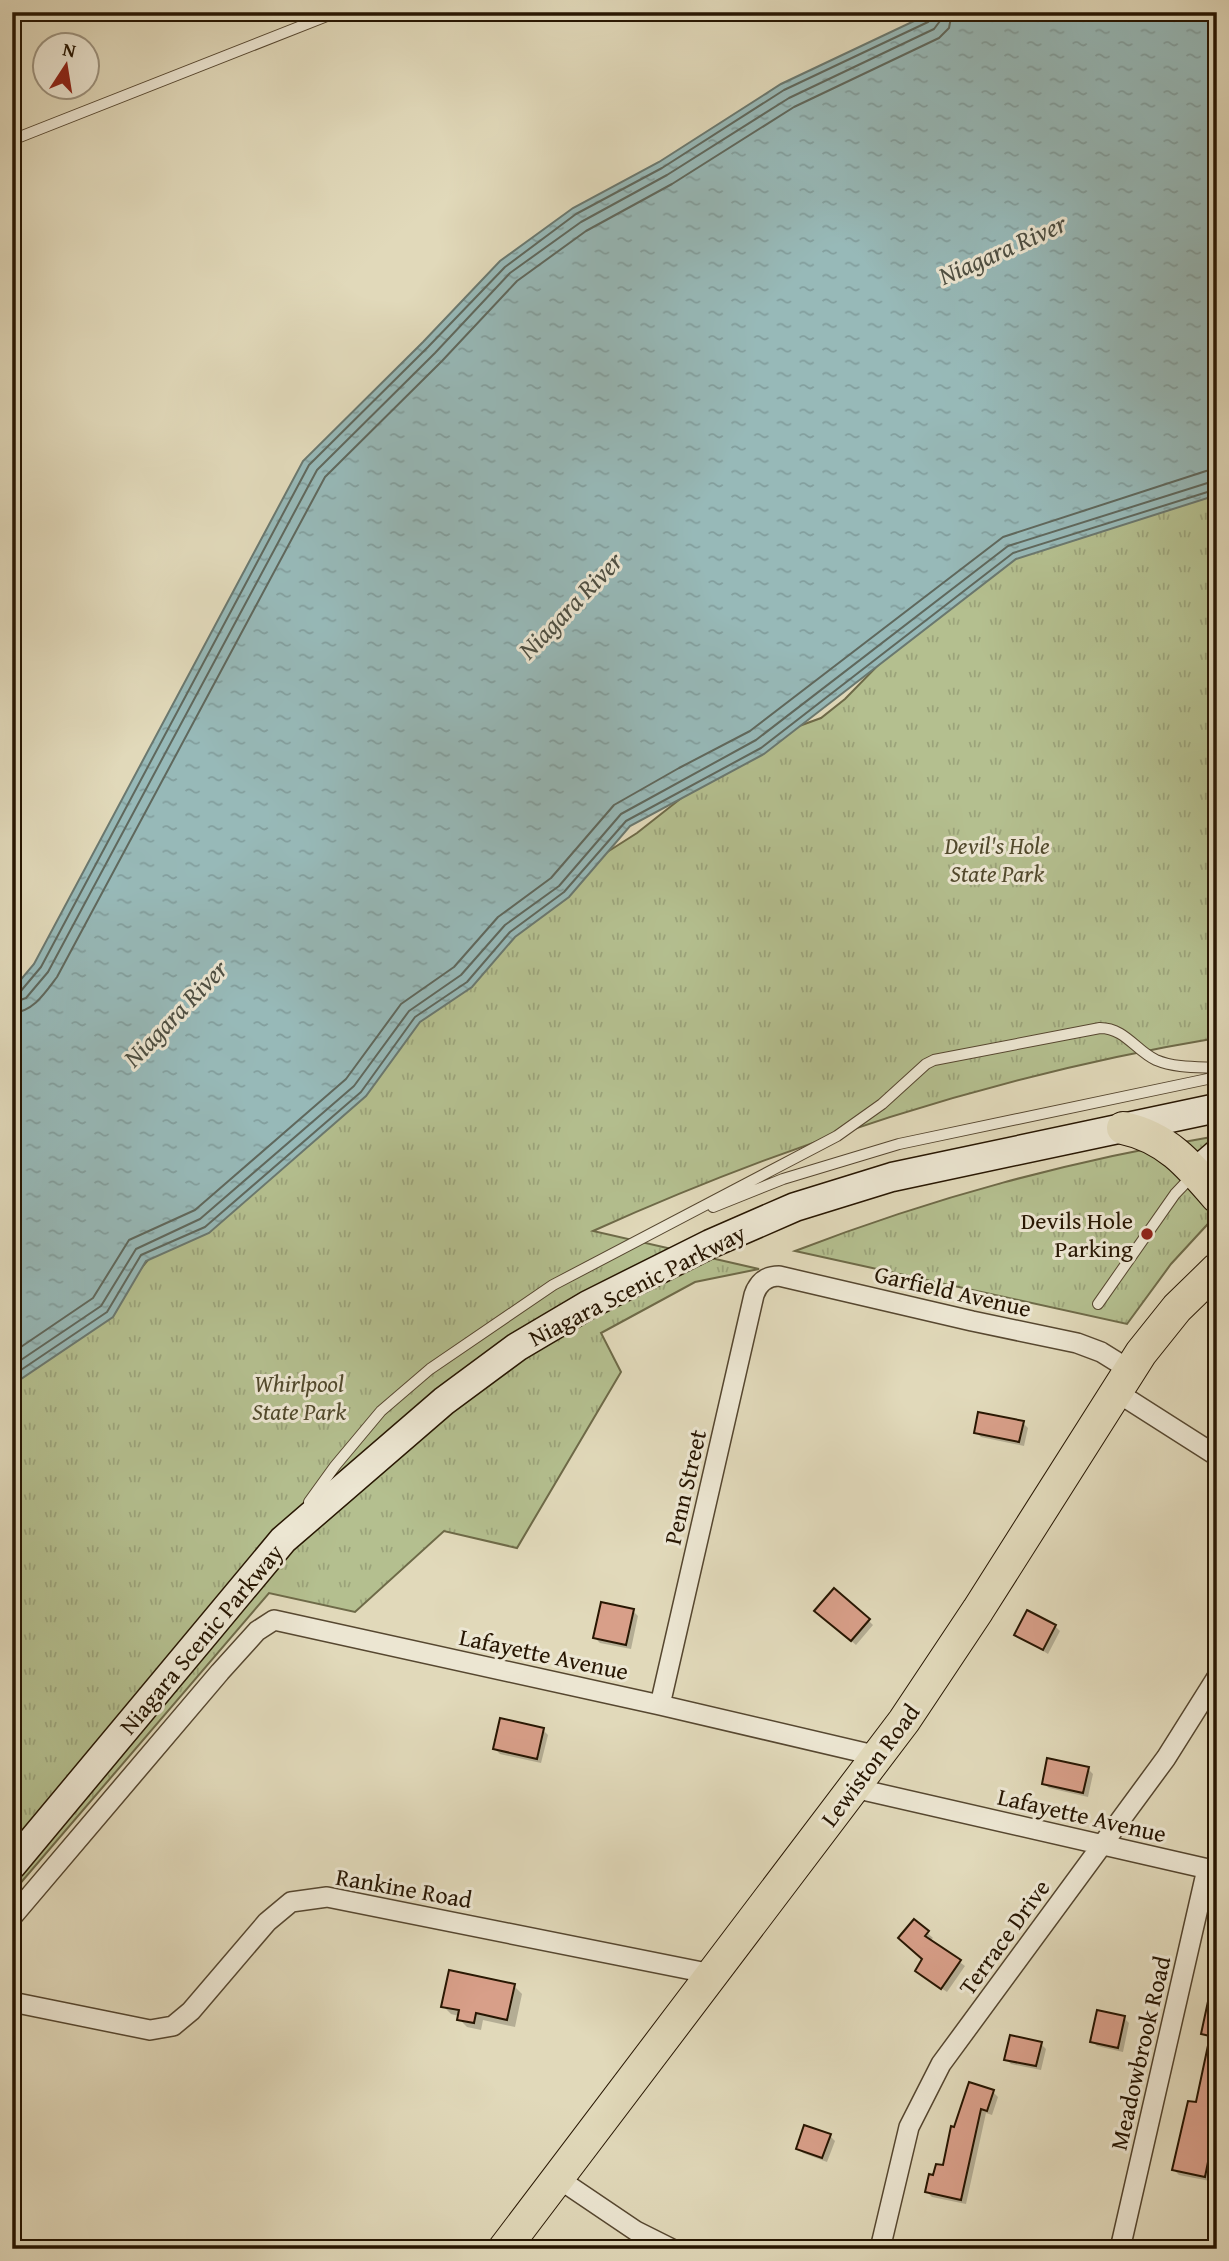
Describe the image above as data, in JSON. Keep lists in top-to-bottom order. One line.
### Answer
{"streets":{"main road":["Niagara Scenic Parkway","Lewiston Road"],"street":["Garfield Avenue","Penn Street","Lafayette Avenue","Rankine Road","Terrace Drive","Meadowbrook Road"]},"crossings":[["Garfield Avenue","Penn Street"],["Garfield Avenue","Lewiston Road"],["Penn Street","Lafayette Avenue"],["Lafayette Avenue","Lewiston Road"],["Lafayette Avenue","Terrace Drive"],["Lafayette Avenue","Meadowbrook Road"],["Lewiston Road","Rankine Road"]],"water":["Niagara River"],"parks":["Devil's Hole State Park","Whirlpool State Park"],"places":["Devils Hole Parking"],"north":"top"}
